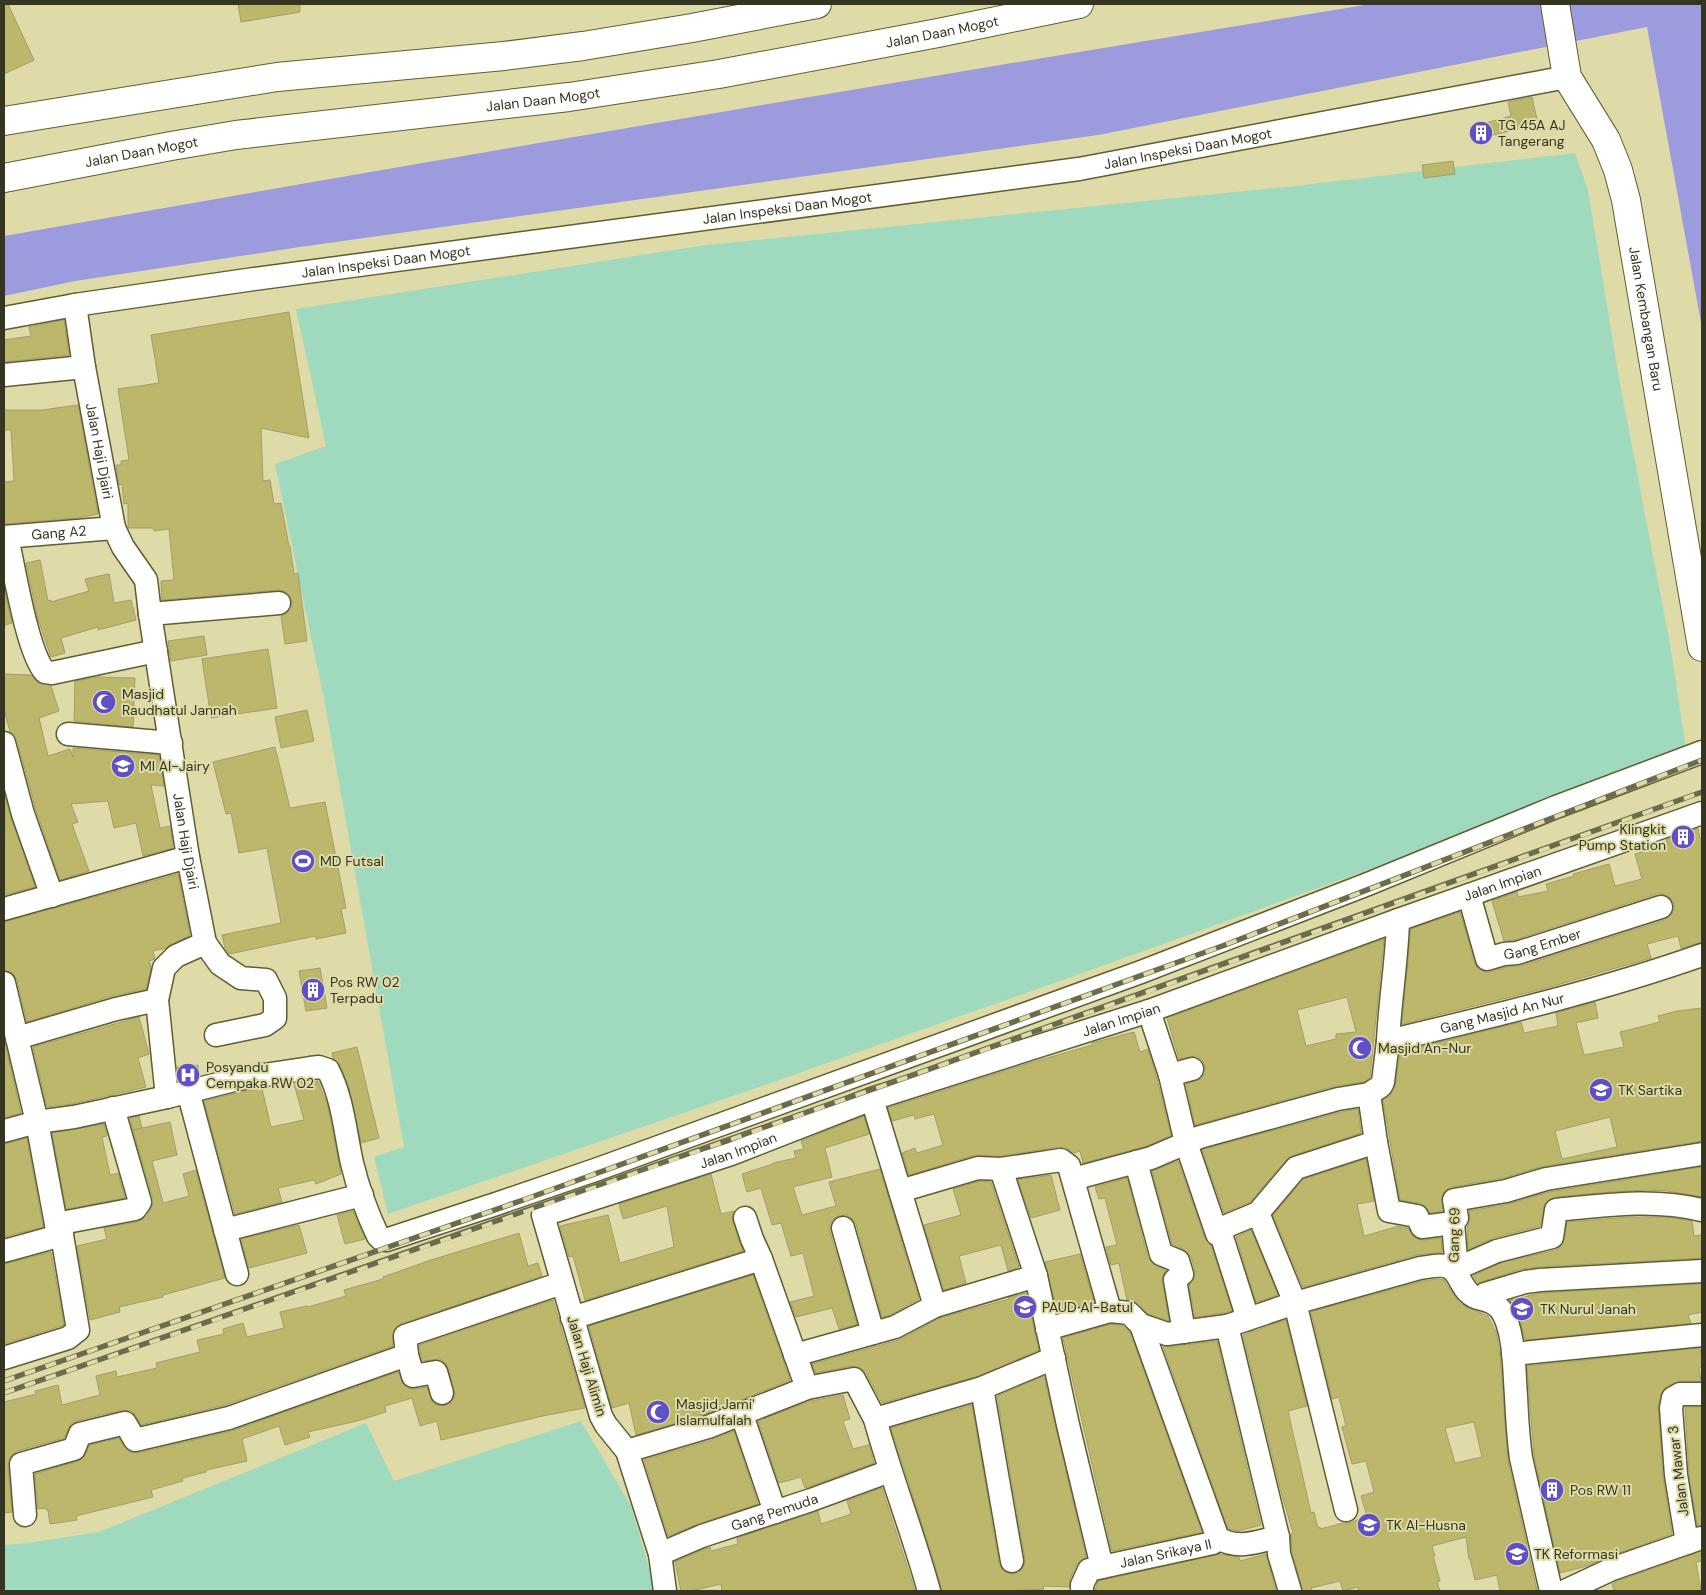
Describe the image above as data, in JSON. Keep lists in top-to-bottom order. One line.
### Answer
{"streets":{"main road":["Jalan Daan Mogot","Jalan Kembangan Baru"],"street":["Jalan Inspeksi Daan Mogot","Jalan Haji Djairi","Gang A2","Jalan Impian","Gang Ember","Gang Masjid An Nur","Gang 69","Jalan Haji Alimin","Jalan Mawar 3","Gang Pemuda","Jalan Srikaya II"]},"crossings":[["Jalan Inspeksi Daan Mogot","Jalan Kembangan Baru"],["Jalan Inspeksi Daan Mogot","Jalan Haji Djairi"],["Jalan Haji Djairi","Gang A2"],["Jalan Impian","Gang Ember"],["Jalan Impian","Jalan Haji Alimin"],["Jalan Haji Alimin","Gang Pemuda"]],"places":{"building":["TG 45A AJ Tangerang","Klingkit Pump Station","Pos RW 02 Terpadu","Pos RW 11"],"mosque":["Masjid Raudhatul Jannah","Masjid An-Nur","Masjid Jami' Islamulfalah"],"school or university":["MI Al-Jairy","TK Sartika","PAUD Al-Batul","TK Nurul Janah","TK Al-Husna","TK Reformasi"],"sports":["MD Futsal"],"hospital":["Posyandu Cempaka RW 02"]}}
